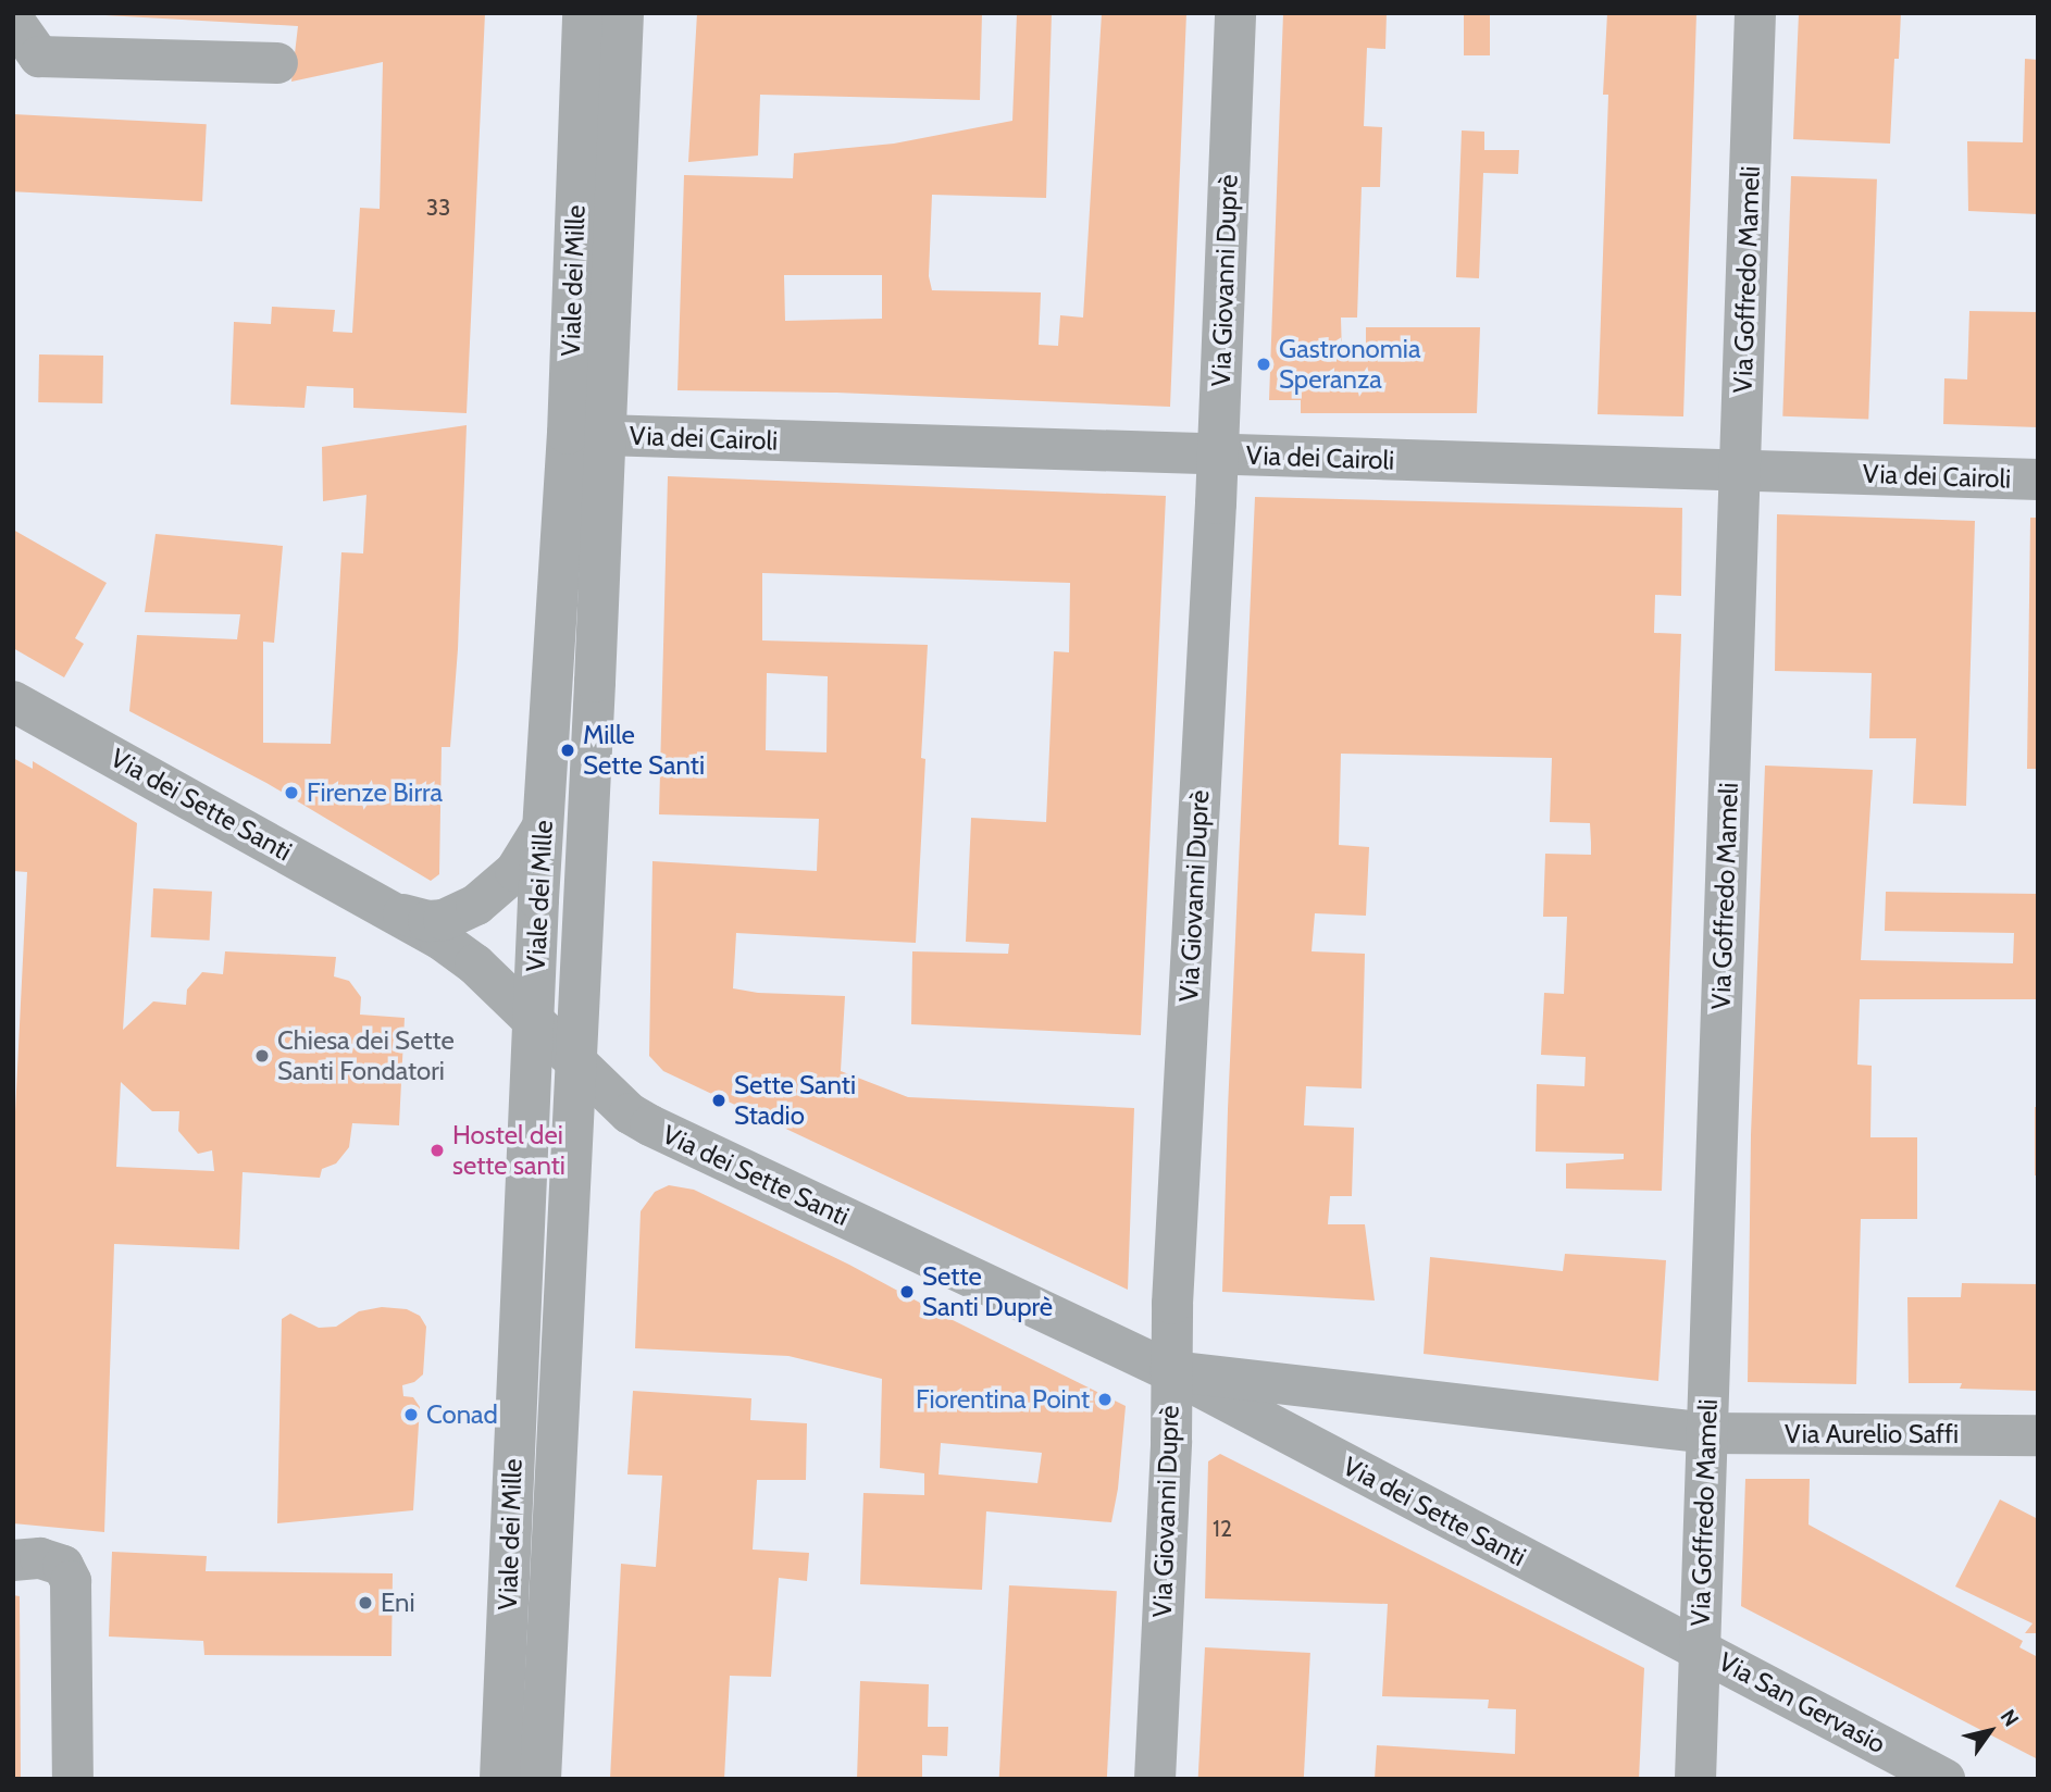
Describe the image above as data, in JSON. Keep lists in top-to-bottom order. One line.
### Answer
{"streets":{"street":["Via Goffredo Mameli","Viale dei Mille","Via Giovanni Duprè","Via dei Cairoli","Via dei Sette Santi","Via Aurelio Saffi","Via San Gervasio"]},"crossings":[["Via Goffredo Mameli","Via dei Cairoli"],["Via Goffredo Mameli","Via dei Sette Santi"],["Via Goffredo Mameli","Via Aurelio Saffi"],["Via Goffredo Mameli","Via San Gervasio"],["Viale dei Mille","Via dei Cairoli"],["Viale dei Mille","Via dei Sette Santi"],["Via Giovanni Duprè","Via dei Cairoli"],["Via Giovanni Duprè","Via dei Sette Santi"],["Via dei Sette Santi","Via Aurelio Saffi"],["Via dei Sette Santi","Via San Gervasio"]],"places":["Gastronomia Speranza","Mille Sette Santi","Firenze Birra","Chiesa dei Sette Santi Fondatori","Sette Santi Stadio","Hostel dei sette santi","Sette Santi Duprè","Fiorentina Point","Conad","Eni"],"house_numbers":["33","12"],"north":"top right"}
